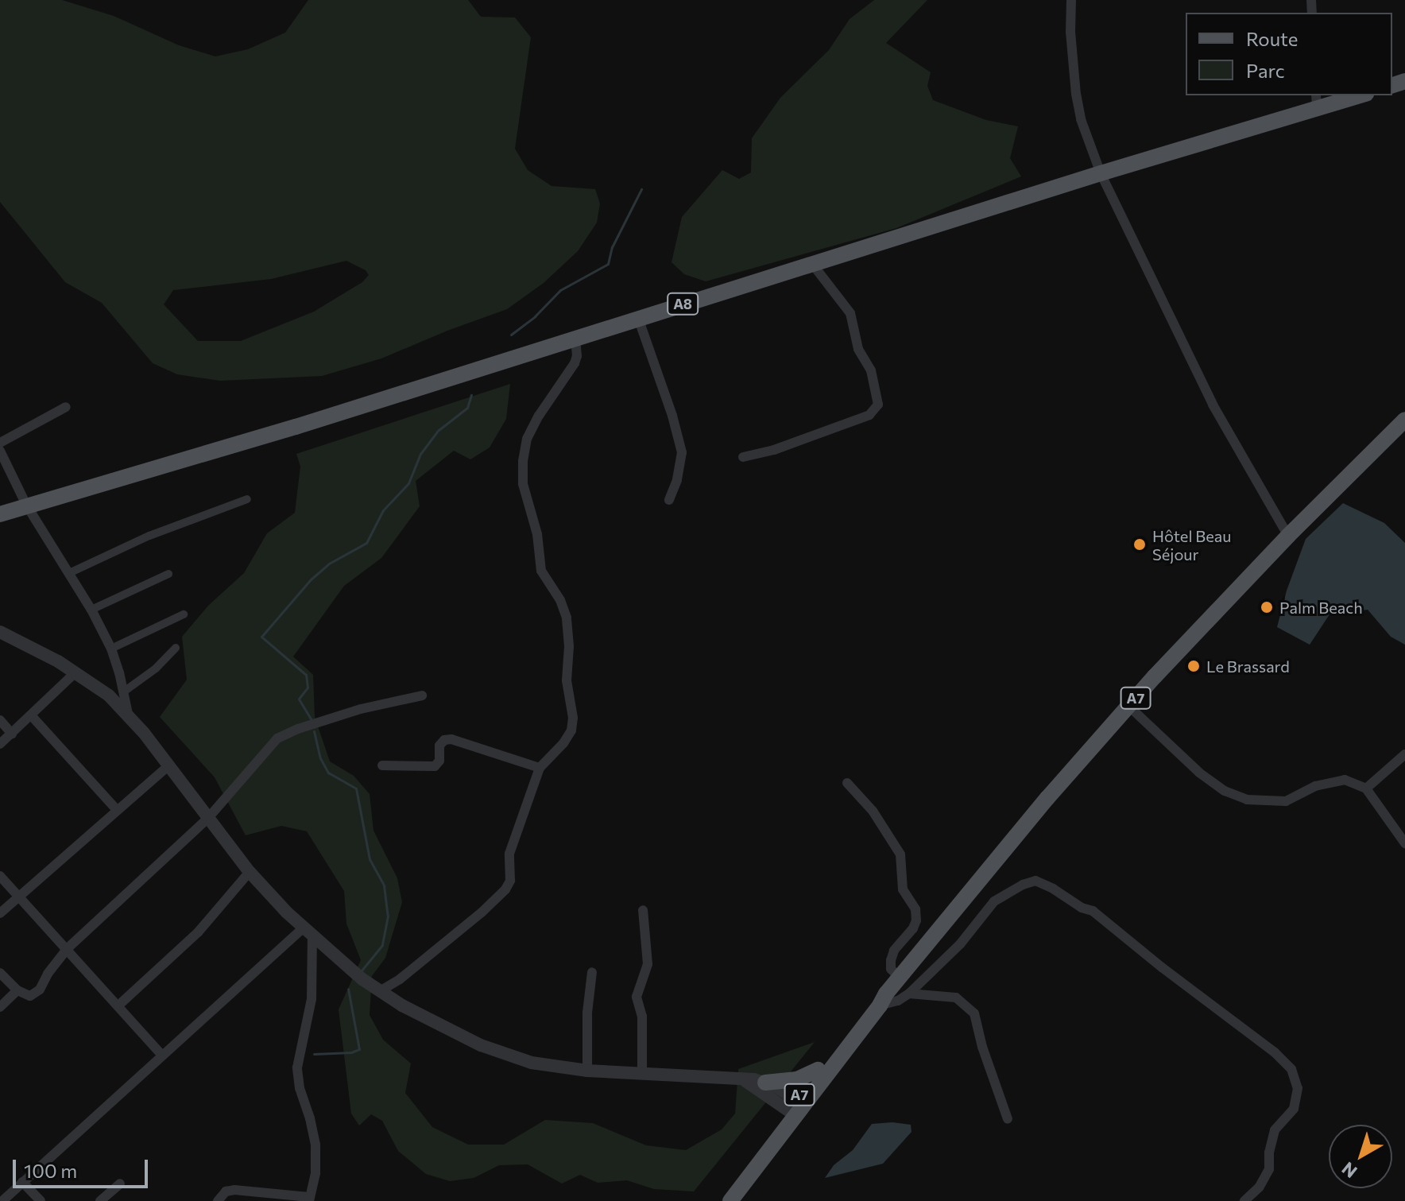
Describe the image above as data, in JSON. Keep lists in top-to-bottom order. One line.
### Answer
{"streets":{"main road":["A8","A7"]},"places":["Hôtel Beau Séjour","Palm Beach","Le Brassard"],"legend":["Route","Parc"],"scale_bar":"100 m","north":"bottom left"}
